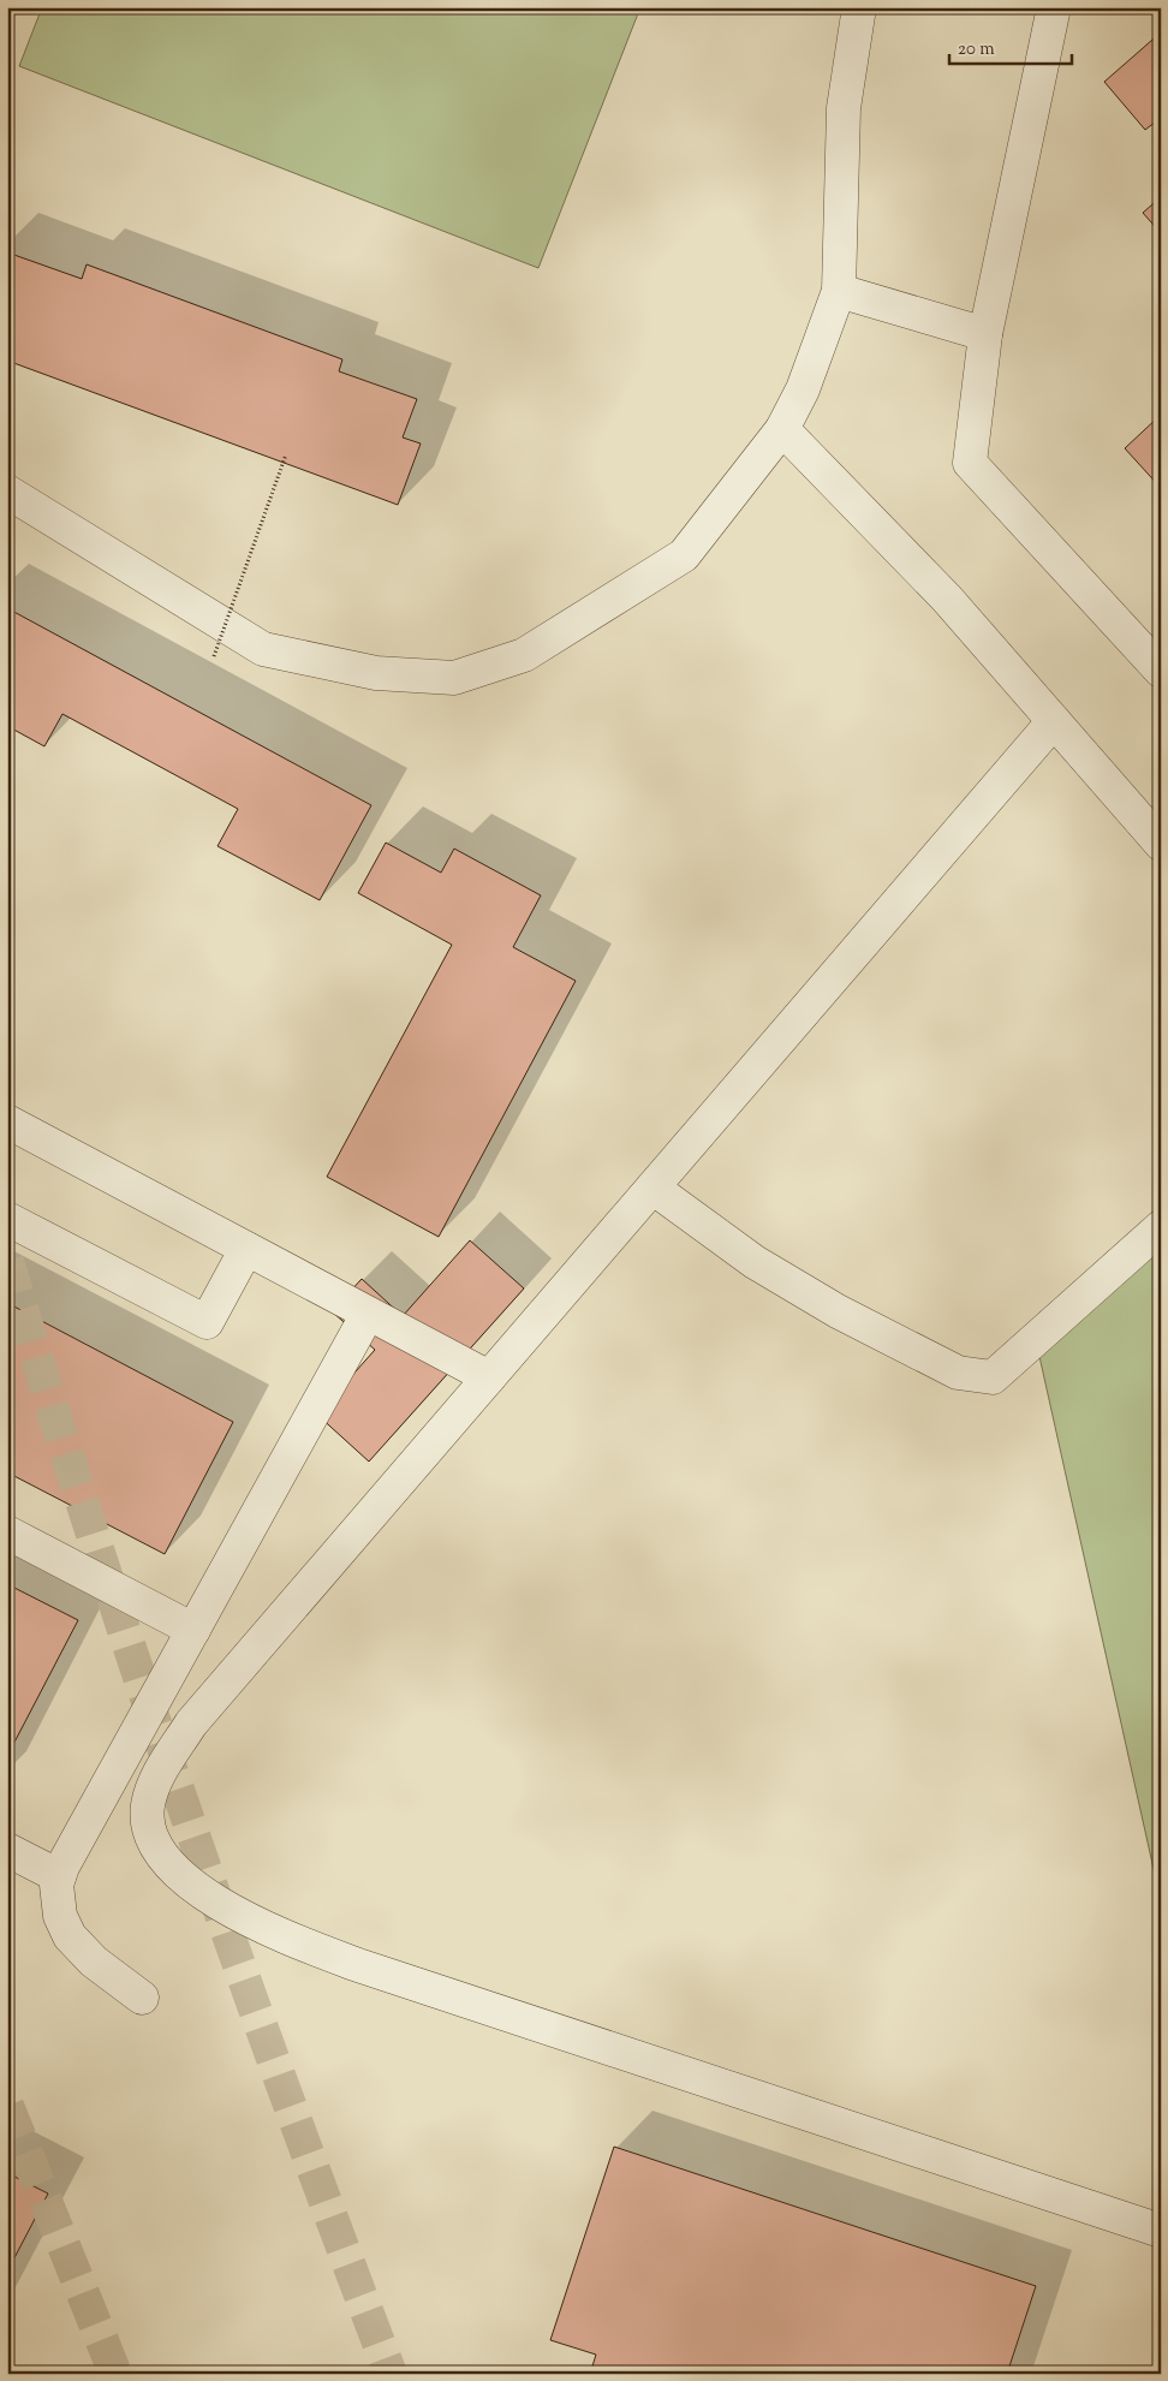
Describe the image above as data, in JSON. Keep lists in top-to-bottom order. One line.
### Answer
{"scale_bar":"20 m"}
